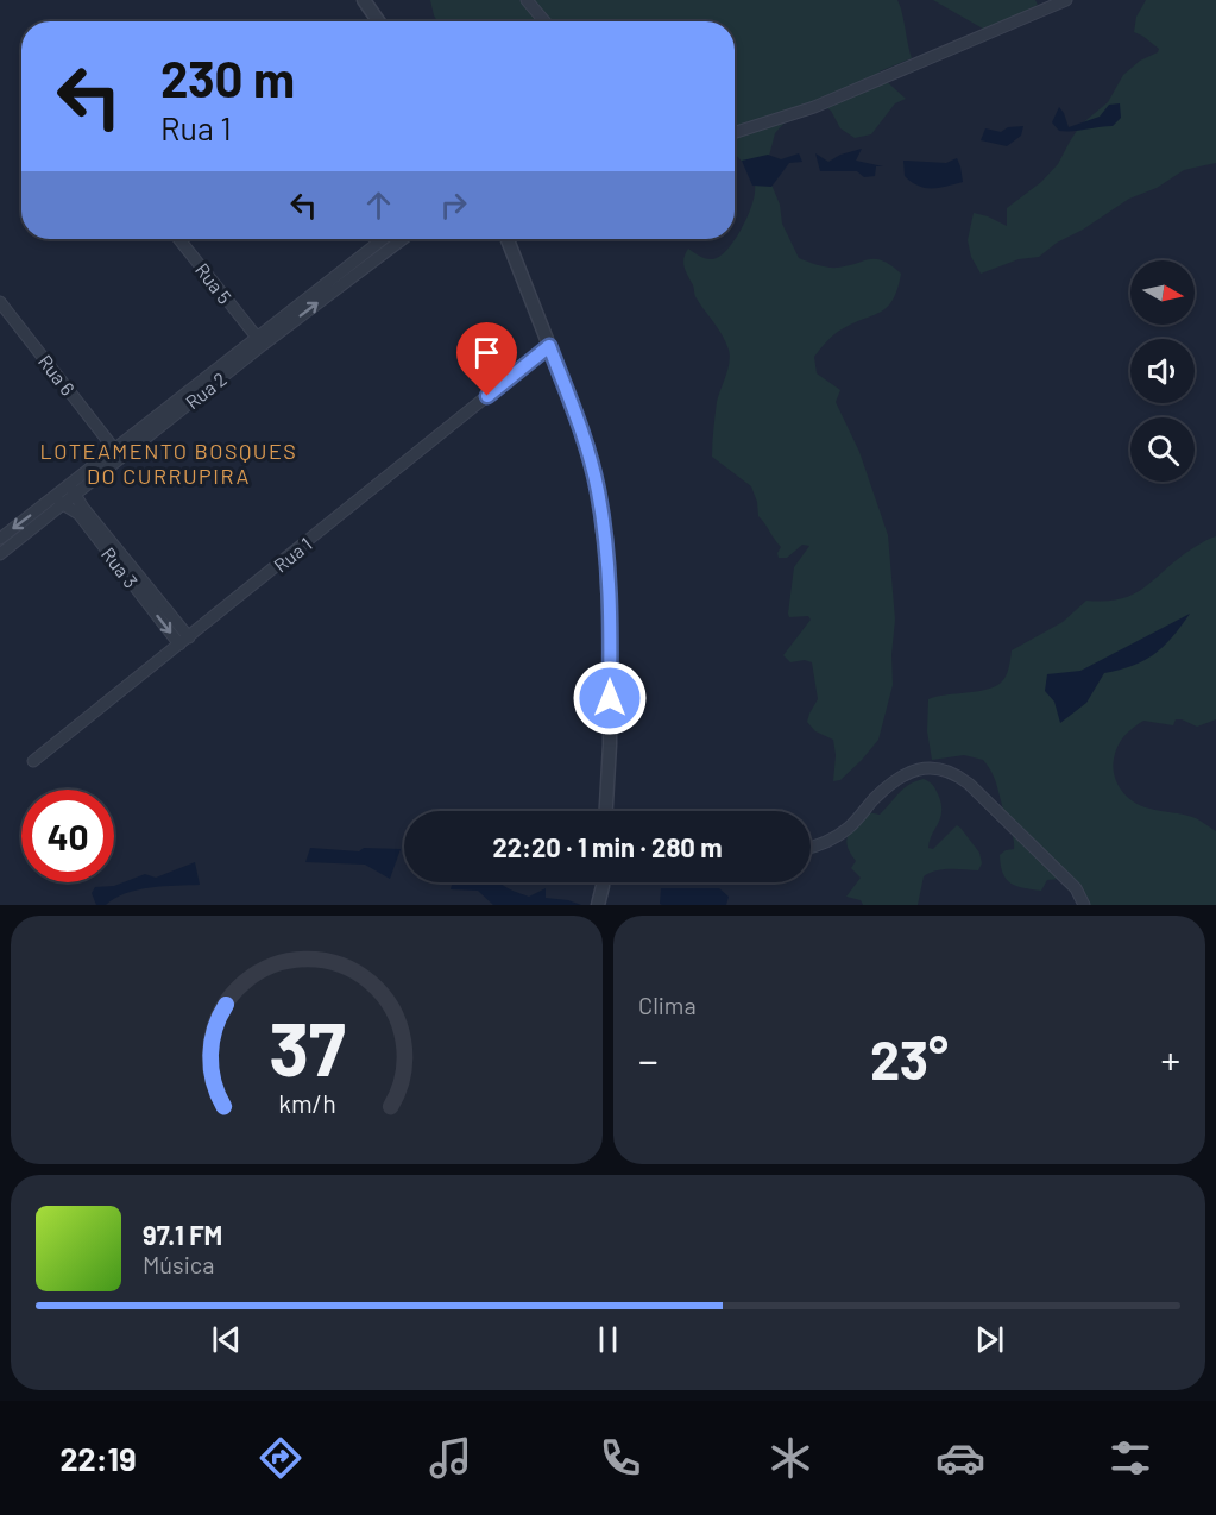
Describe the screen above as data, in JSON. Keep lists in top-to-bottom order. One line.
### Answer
{"streets":{"street":["Rua 5","Rua 6","Rua 2","Rua 1","Rua 3"]},"crossings":[["Rua 5","Rua 2"],["Rua 6","Rua 2"],["Rua 2","Rua 3"],["Rua 1","Rua 3"]],"districts":["LOTEAMENTO BOSQUES DO CURRUPIRA"],"north":"right","page":{"turn":["230 m","Rua 1"],"limit":"40","trip":"22:20 · 1 min · 280 m","tile":"Clima","heat":["−","23°","+"],"song":["97.1 FM","Música"],"tabs":"22:19","gauge":["37","km/h"]}}
